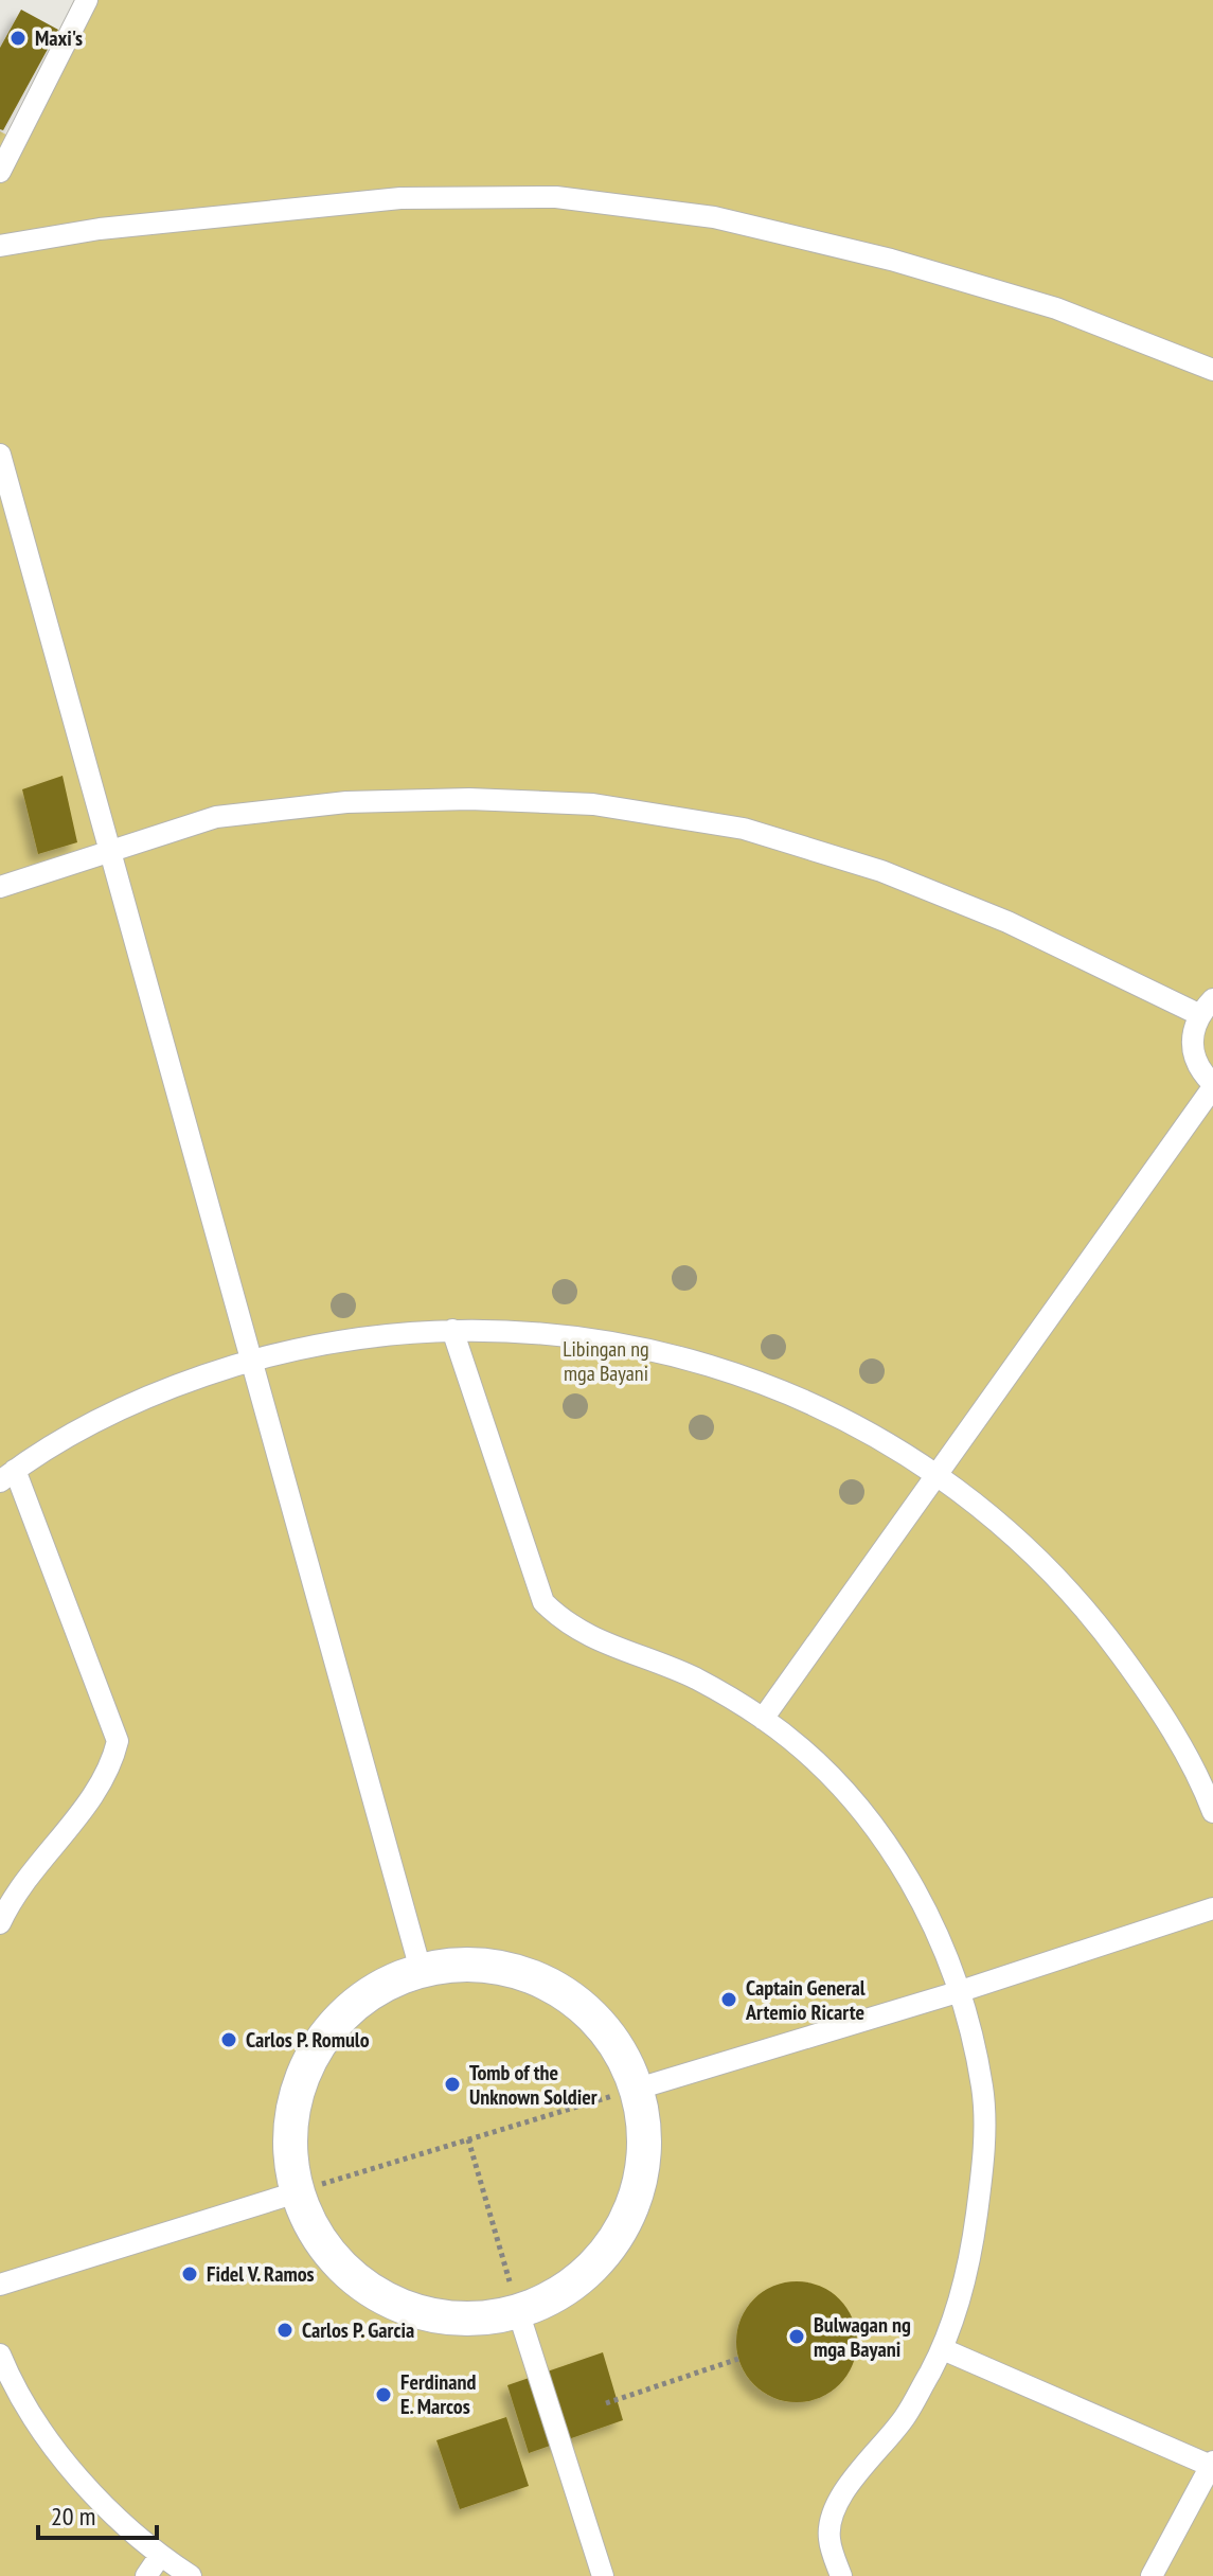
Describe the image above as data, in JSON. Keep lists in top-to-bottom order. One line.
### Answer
{"parks":["Libingan ng mga Bayani"],"places":["Maxi's","Captain General Artemio Ricarte","Carlos P. Romulo","Tomb of the Unknown Soldier","Fidel V. Ramos","Carlos P. Garcia","Bulwagan ng mga Bayani","Ferdinand E. Marcos"],"scale_bar":"20 m"}
